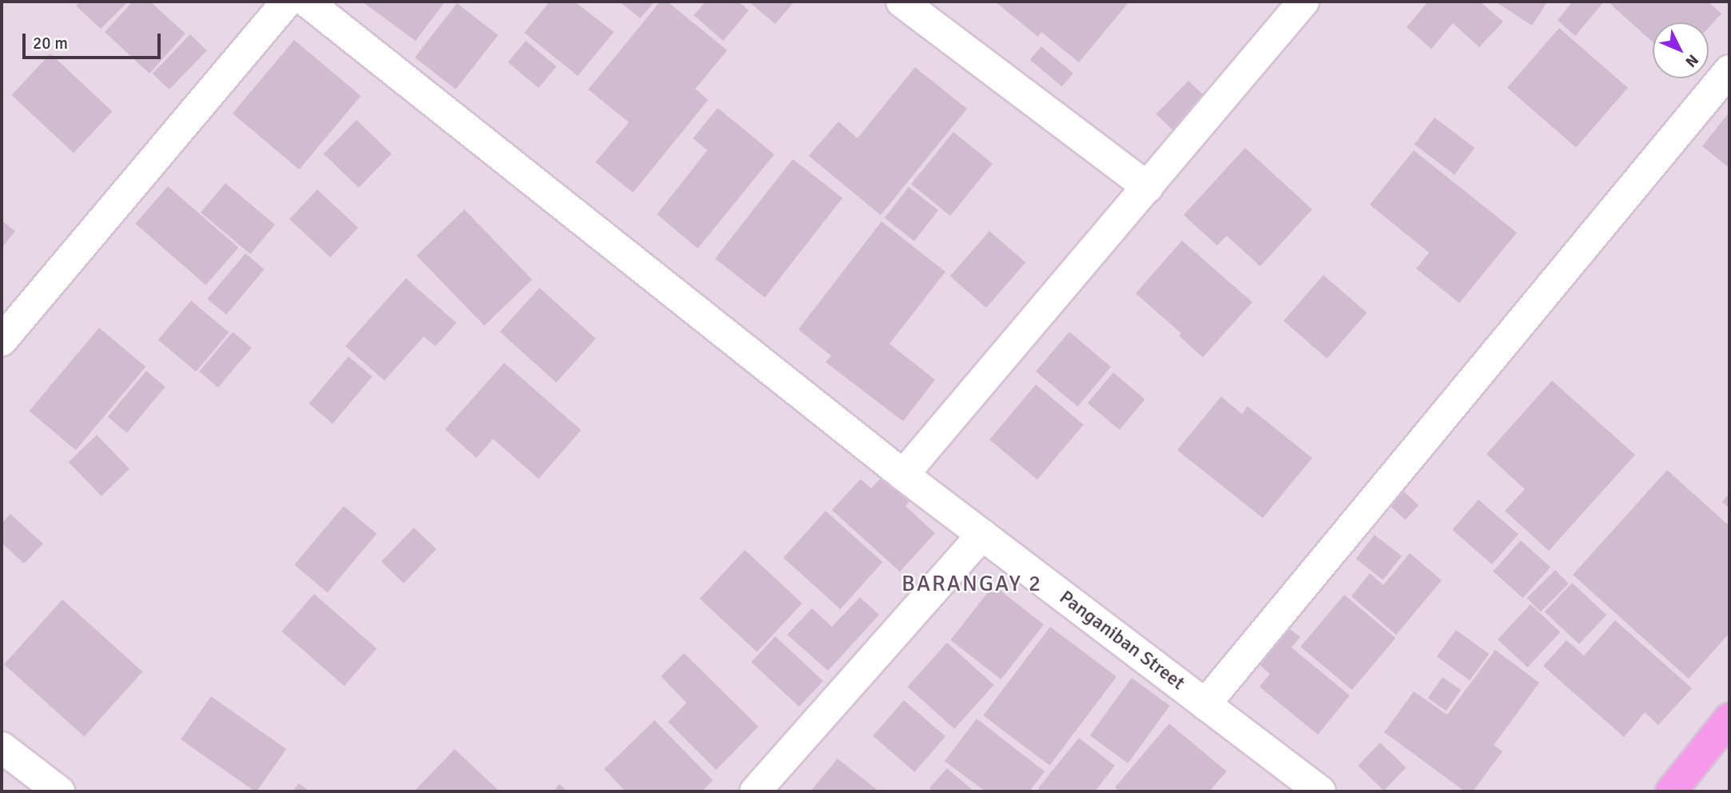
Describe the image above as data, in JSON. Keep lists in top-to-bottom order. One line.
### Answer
{"streets":{"street":["Panganiban Street"]},"districts":["BARANGAY 2"],"scale_bar":"20 m","north":"bottom right"}
